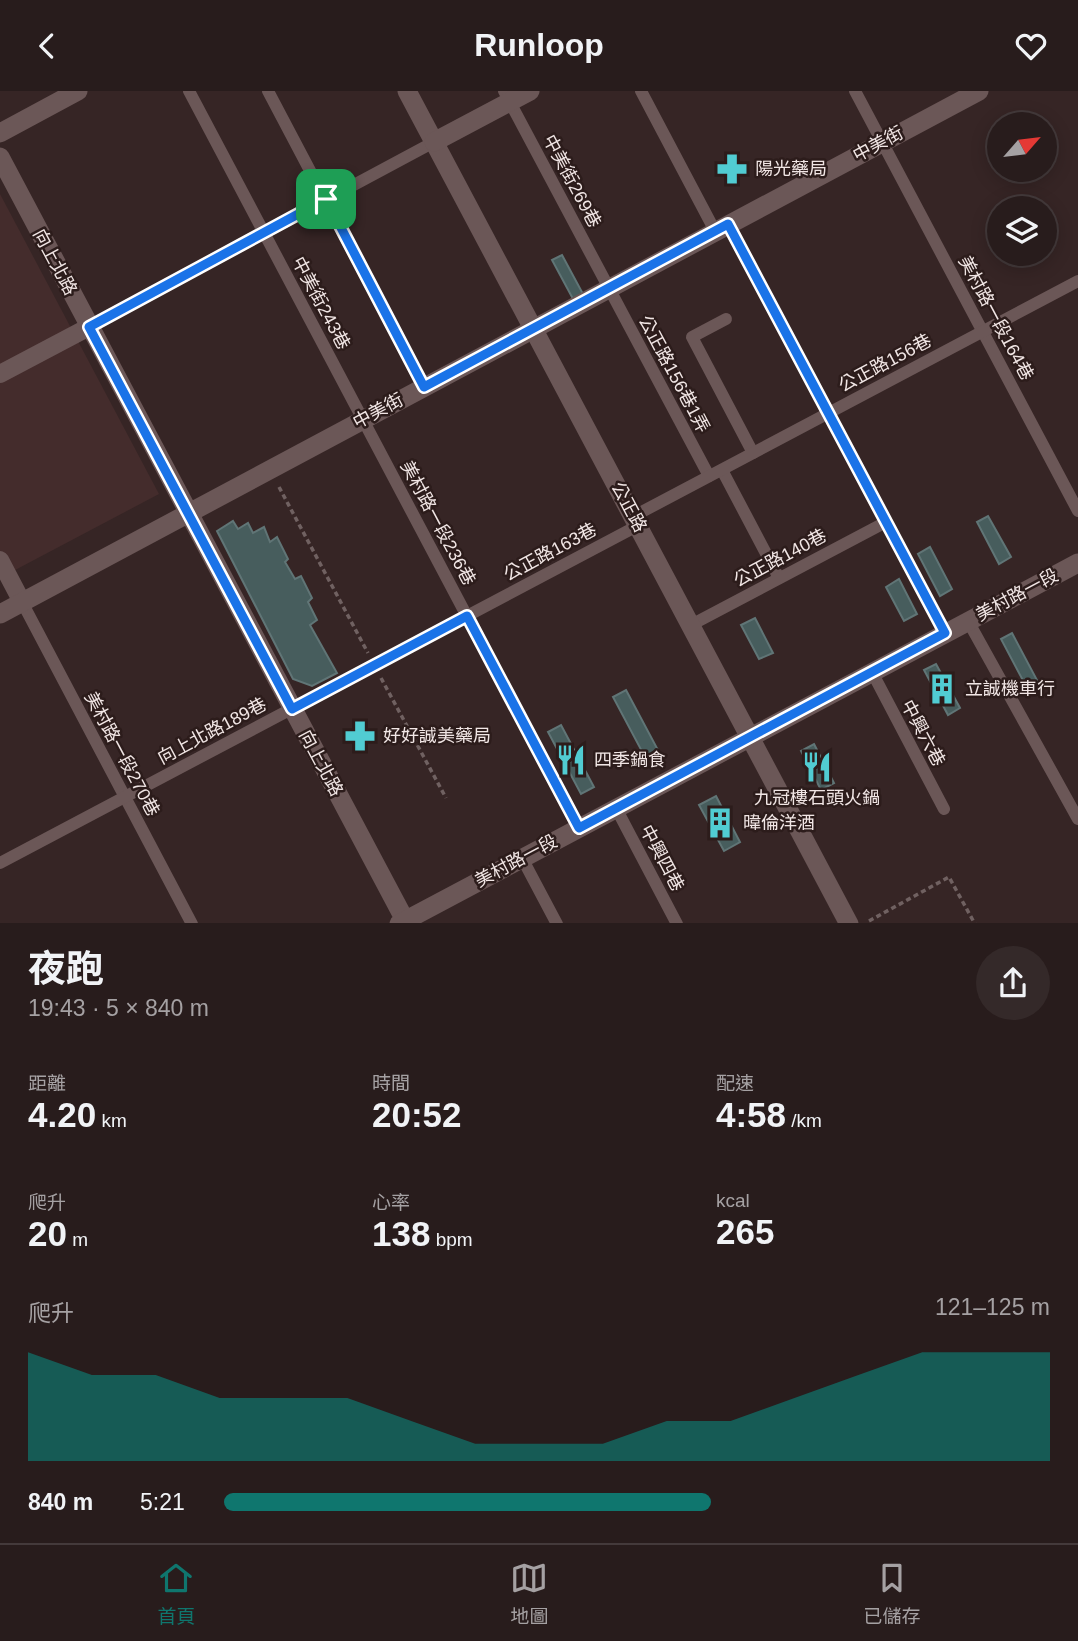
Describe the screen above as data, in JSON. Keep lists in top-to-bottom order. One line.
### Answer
{"streets":{"street":["中美街","向上北路","公正路","美村路一段"],"lane":["中美街269巷","中美街243巷","美村路一段164巷","公正路156巷","公正路156巷1弄","美村路一段236巷","公正路163巷","公正路140巷","向上北路189巷","中興六巷","美村路一段270巷","中興四巷"]},"crossings":[["中美街","中美街269巷"],["中美街","向上北路"],["中美街","中美街243巷"],["中美街","美村路一段164巷"],["中美街","公正路156巷1弄"],["中美街","公正路"],["中美街","美村路一段236巷"],["中美街","美村路一段270巷"],["中美街269巷","公正路156巷1弄"],["向上北路","公正路163巷"],["向上北路","美村路一段"],["向上北路","向上北路189巷"],["中美街243巷","美村路一段236巷"],["美村路一段164巷","公正路156巷"],["公正路156巷","公正路156巷1弄"],["公正路156巷","公正路"],["公正路156巷","公正路163巷"],["公正路","公正路163巷"],["公正路","公正路140巷"],["公正路","美村路一段"],["美村路一段236巷","公正路163巷"],["美村路一段236巷","美村路一段"],["公正路163巷","向上北路189巷"],["美村路一段","中興六巷"],["美村路一段","中興四巷"],["向上北路189巷","美村路一段270巷"]],"places":{"pharmacy":["陽光藥局","好好誠美藥局"],"building":["立誠機車行","暐倫洋酒"],"restaurant":["四季鍋食","九冠樓石頭火鍋"]},"north":"top right","page":{"header":"Runloop","heading":["夜跑","19:43 · 5 × 840 m"],"stats":[["距離","4.20 km"],["時間","20:52"],["配速","4:58 /km"],["爬升","20 m"],["心率","138 bpm"],["kcal","265"]],"chart":["爬升","121–125 m"],"list":[{"name":"840 m","note":"5:21"}],"tabs":["首頁","地圖","已儲存"]}}
